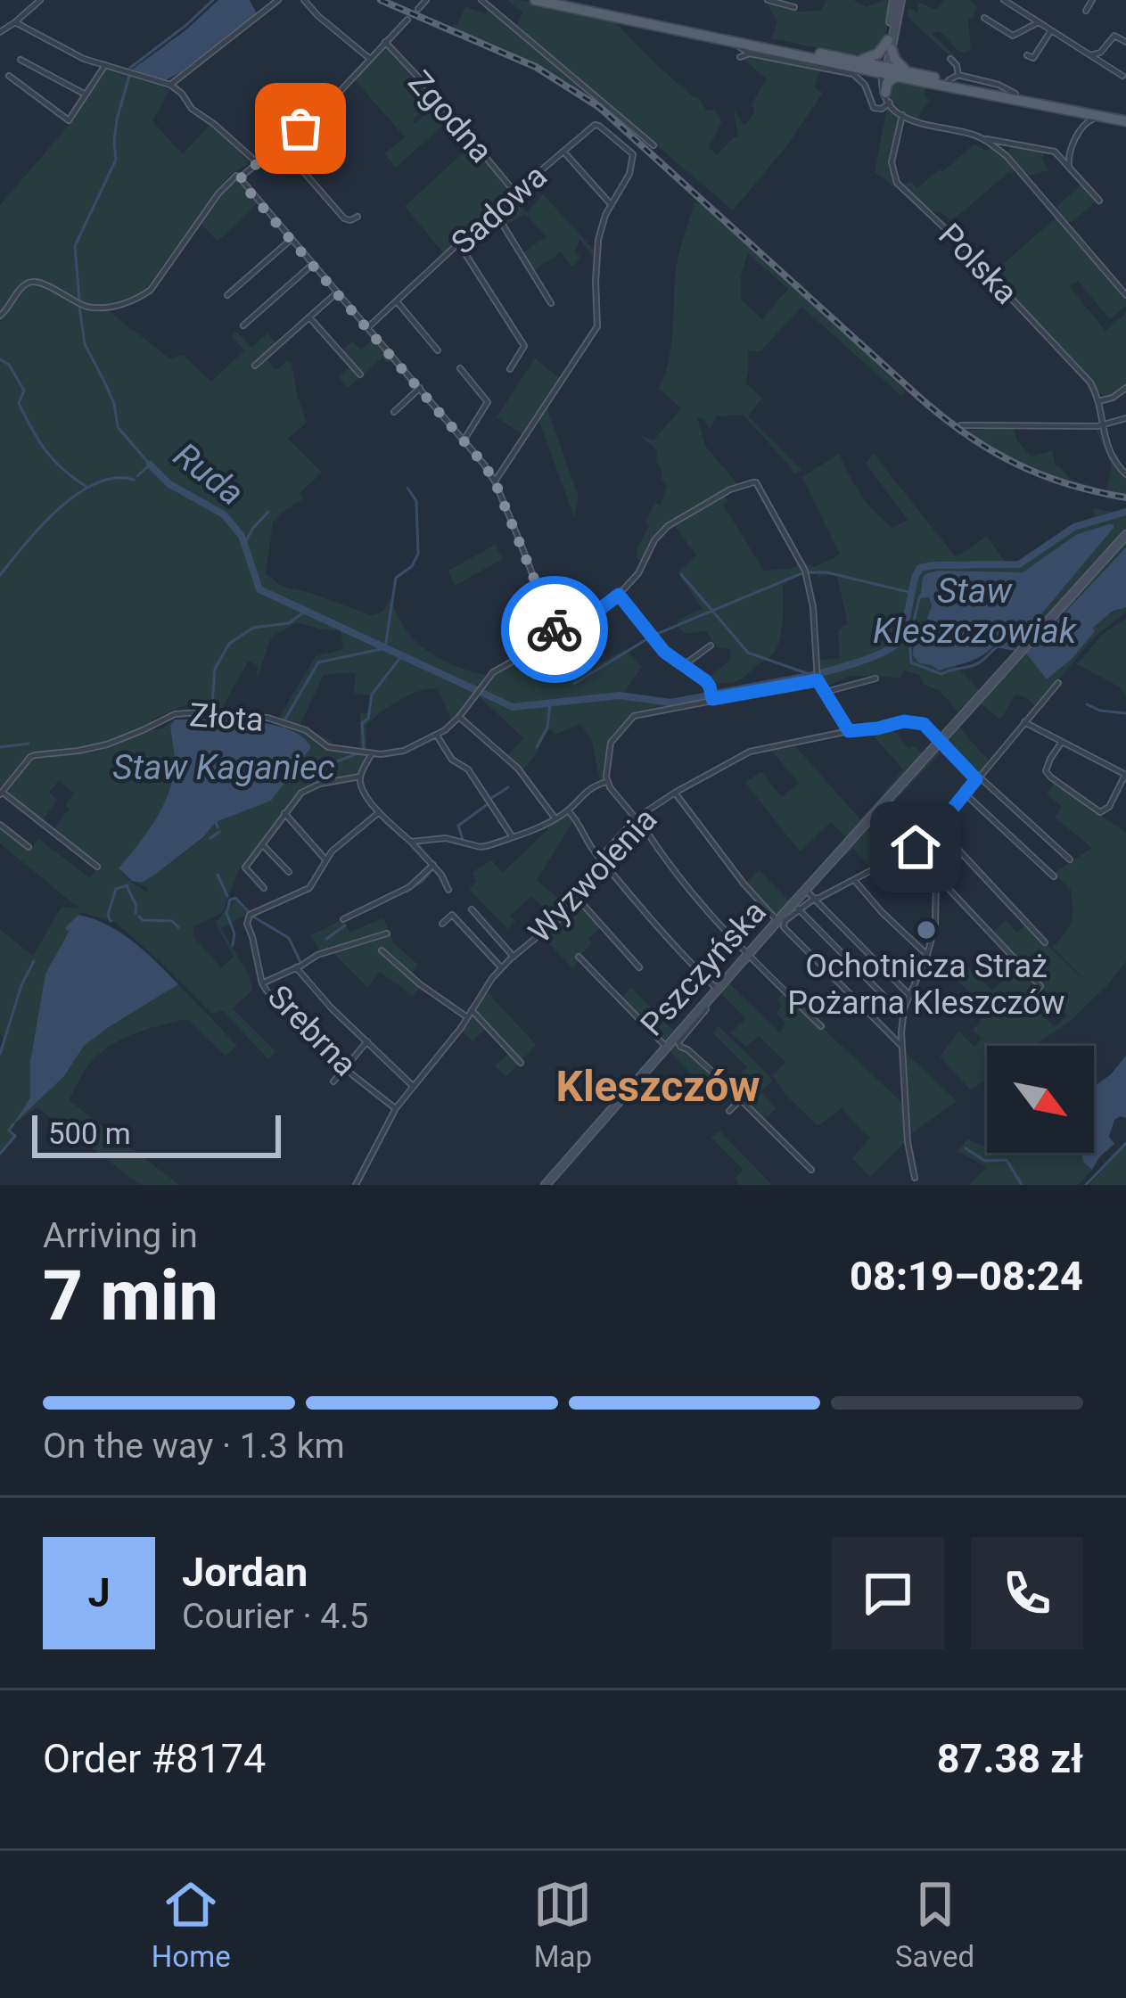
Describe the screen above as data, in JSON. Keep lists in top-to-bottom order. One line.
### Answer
{"streets":{"main road":["Pszczyńska"],"street":["Zgodna","Sadowa","Polska","Złota","Wyzwolenia","Srebrna"]},"crossings":[["Zgodna","Sadowa"],["Wyzwolenia","Pszczyńska"],["Wyzwolenia","Srebrna"]],"districts":["Kleszczów"],"water":["Ruda","Staw Kleszczowiak","Staw Kaganiec"],"places":["Ochotnicza Straż Pożarna Kleszczów"],"scale_bar":"500 m","north":"bottom right","page":{"scale":"500 m","heading":["7 min","Arriving in","08:19–08:24"],"panel":["Jordan","Courier · 4.5","Order #8174","87.38 zł"],"bar":"On the way · 1.3 km","round":"J","tabs":["Home","Map","Saved"]}}
